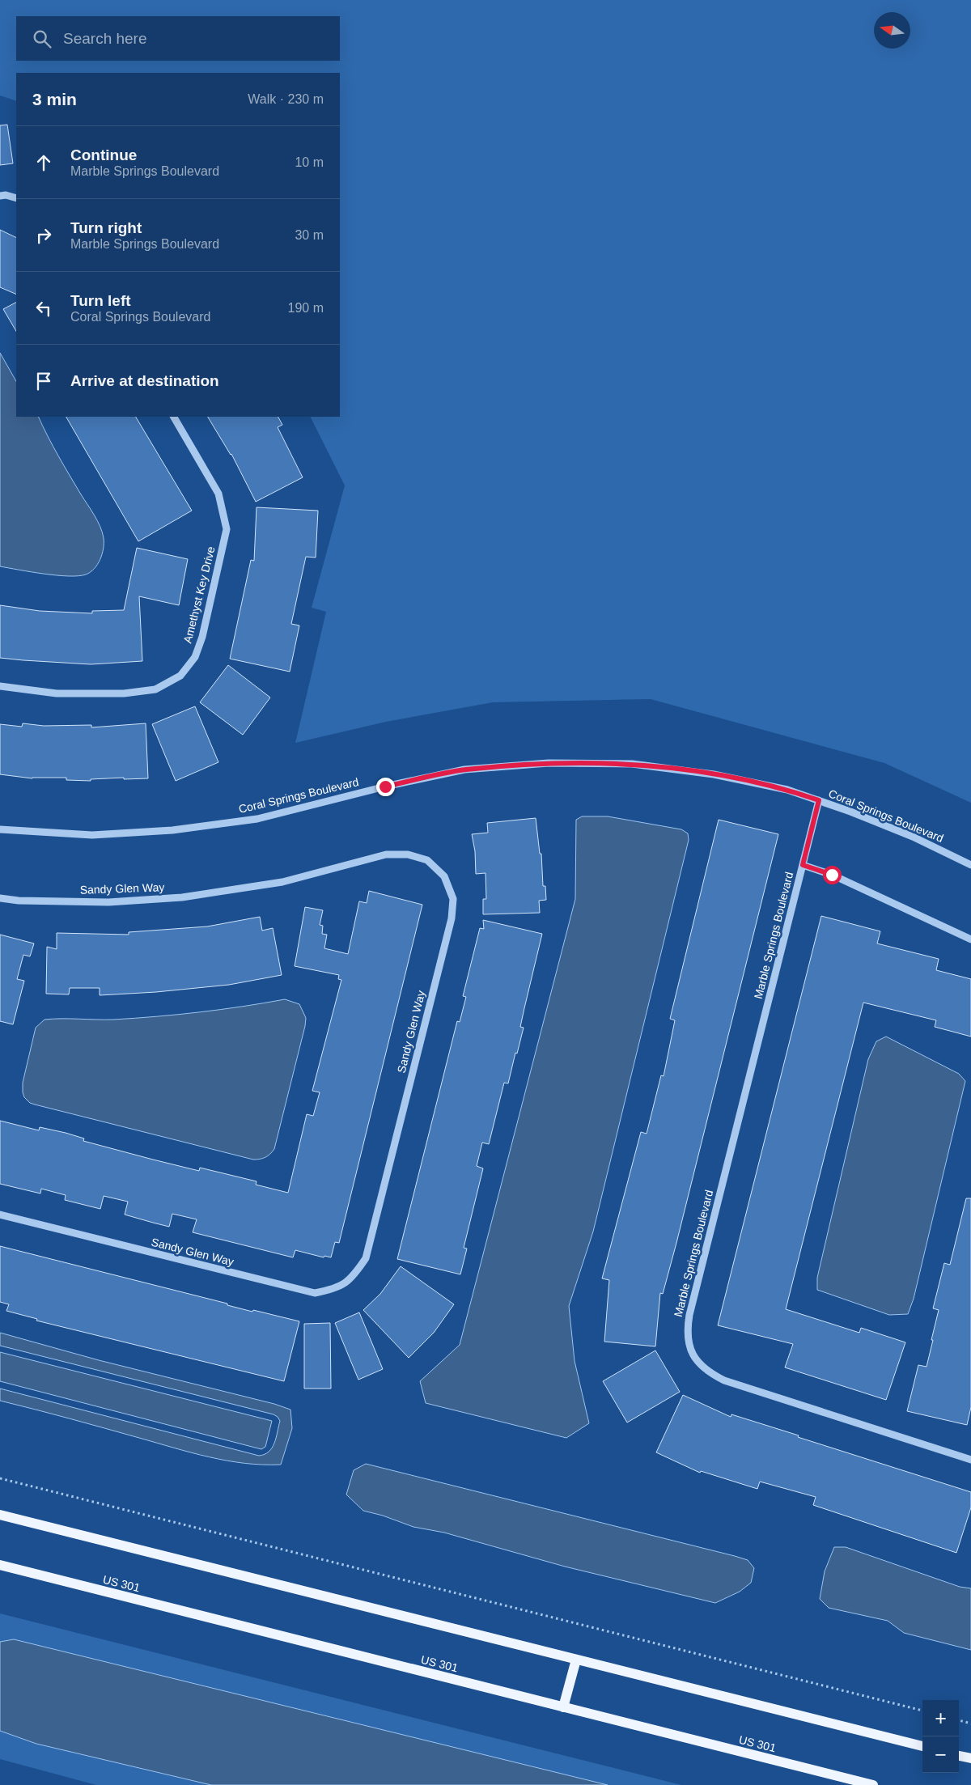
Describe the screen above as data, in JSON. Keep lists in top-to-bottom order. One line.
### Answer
{"streets":{"main road":["US 301"],"street":["Amethyst Key Drive","Coral Springs Boulevard","Sandy Glen Way","Marble Springs Boulevard"]},"crossings":[["Coral Springs Boulevard","Marble Springs Boulevard"]],"north":"left","page":{"search":"Search here","heading":["3 min","Walk · 230 m"],"list":[["Continue","Marble Springs Boulevard","10 m"],["Turn right","Marble Springs Boulevard","30 m"],["Turn left","Coral Springs Boulevard","190 m"],"Arrive at destination"],"map_buttons":["+","−"]}}
